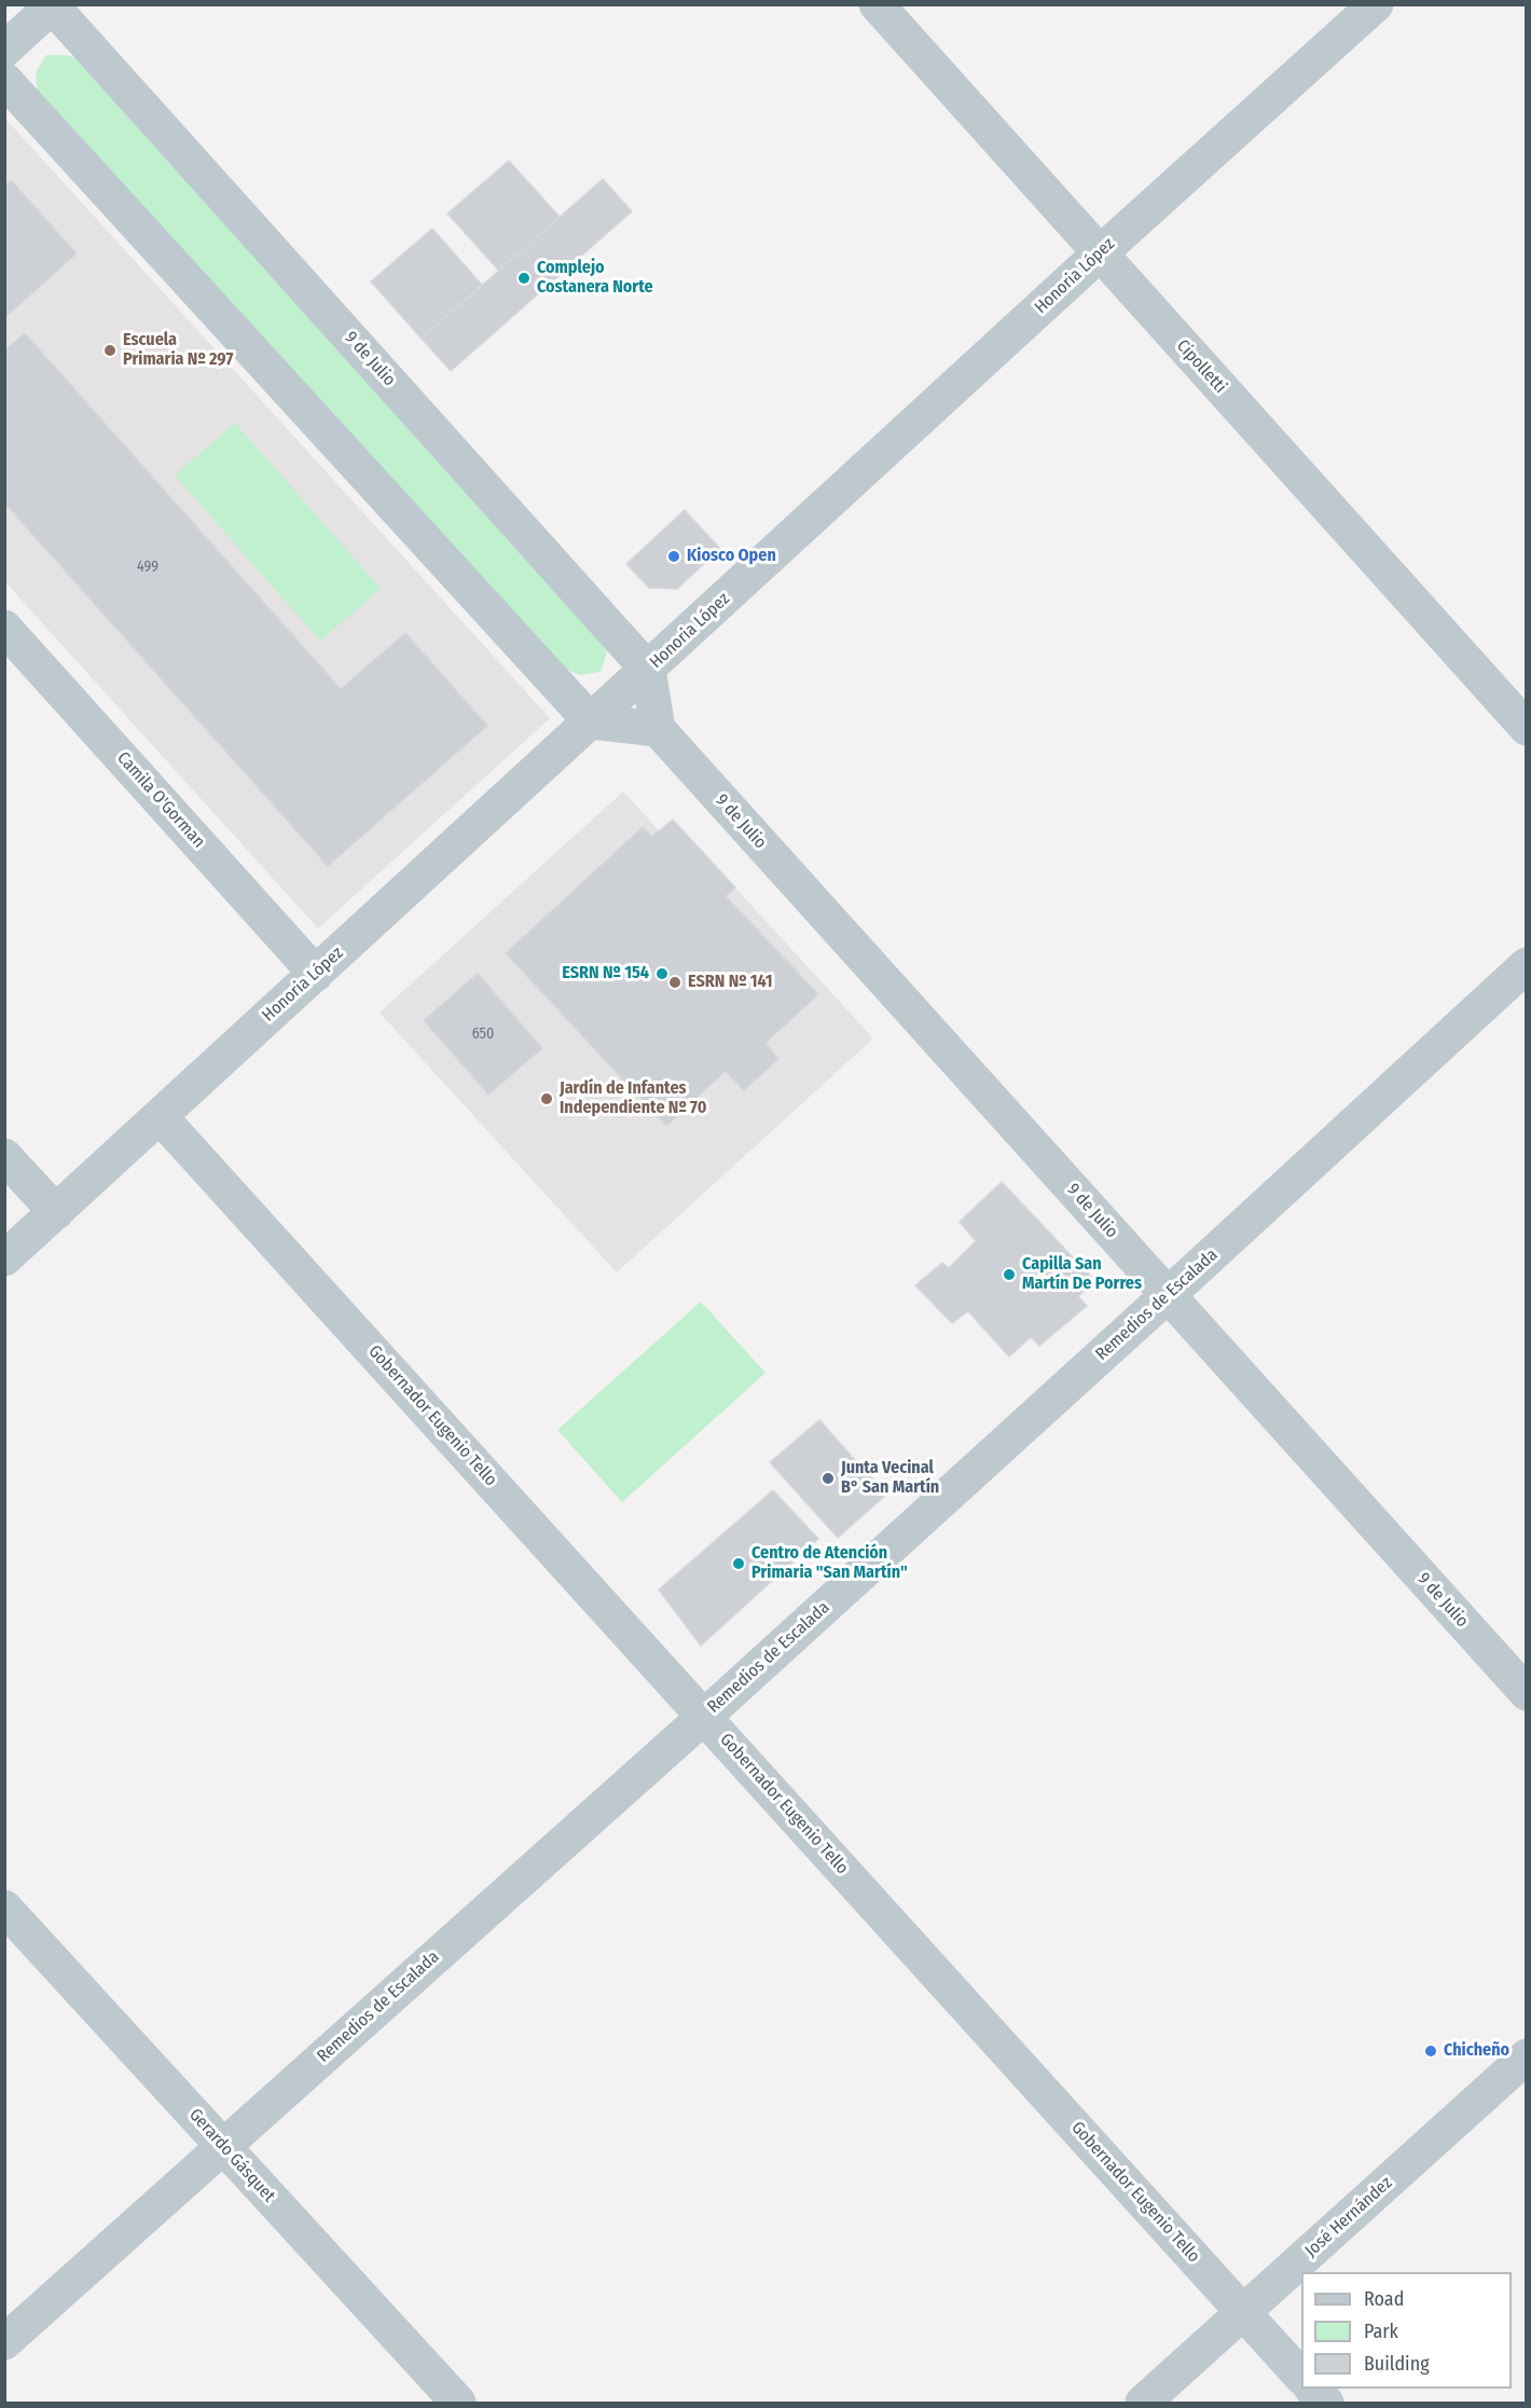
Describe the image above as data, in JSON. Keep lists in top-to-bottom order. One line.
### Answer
{"streets":{"street":["Honoria López","9 de Julio","Cipolletti","Camila O'Gorman","Remedios de Escalada","Gobernador Eugenio Tello","Gerardo Gásquet","José Hernández"]},"crossings":[["Honoria López","9 de Julio"],["Honoria López","Cipolletti"],["Honoria López","Camila O'Gorman"],["Honoria López","Gobernador Eugenio Tello"],["9 de Julio","Remedios de Escalada"],["Remedios de Escalada","Gobernador Eugenio Tello"],["Remedios de Escalada","Gerardo Gásquet"],["Gobernador Eugenio Tello","José Hernández"]],"places":["Complejo Costanera Norte","Escuela Primaria Nº 297","Kiosco Open","ESRN Nº 154","ESRN Nº 141","Jardín de Infantes Independiente Nº 70","Capilla San Martín De Porres","Junta Vecinal B° San Martín","Centro de Atención Primaria \"San Martín\"","Chicheño"],"house_numbers":["499","650"],"legend":["Road","Park","Building"]}
